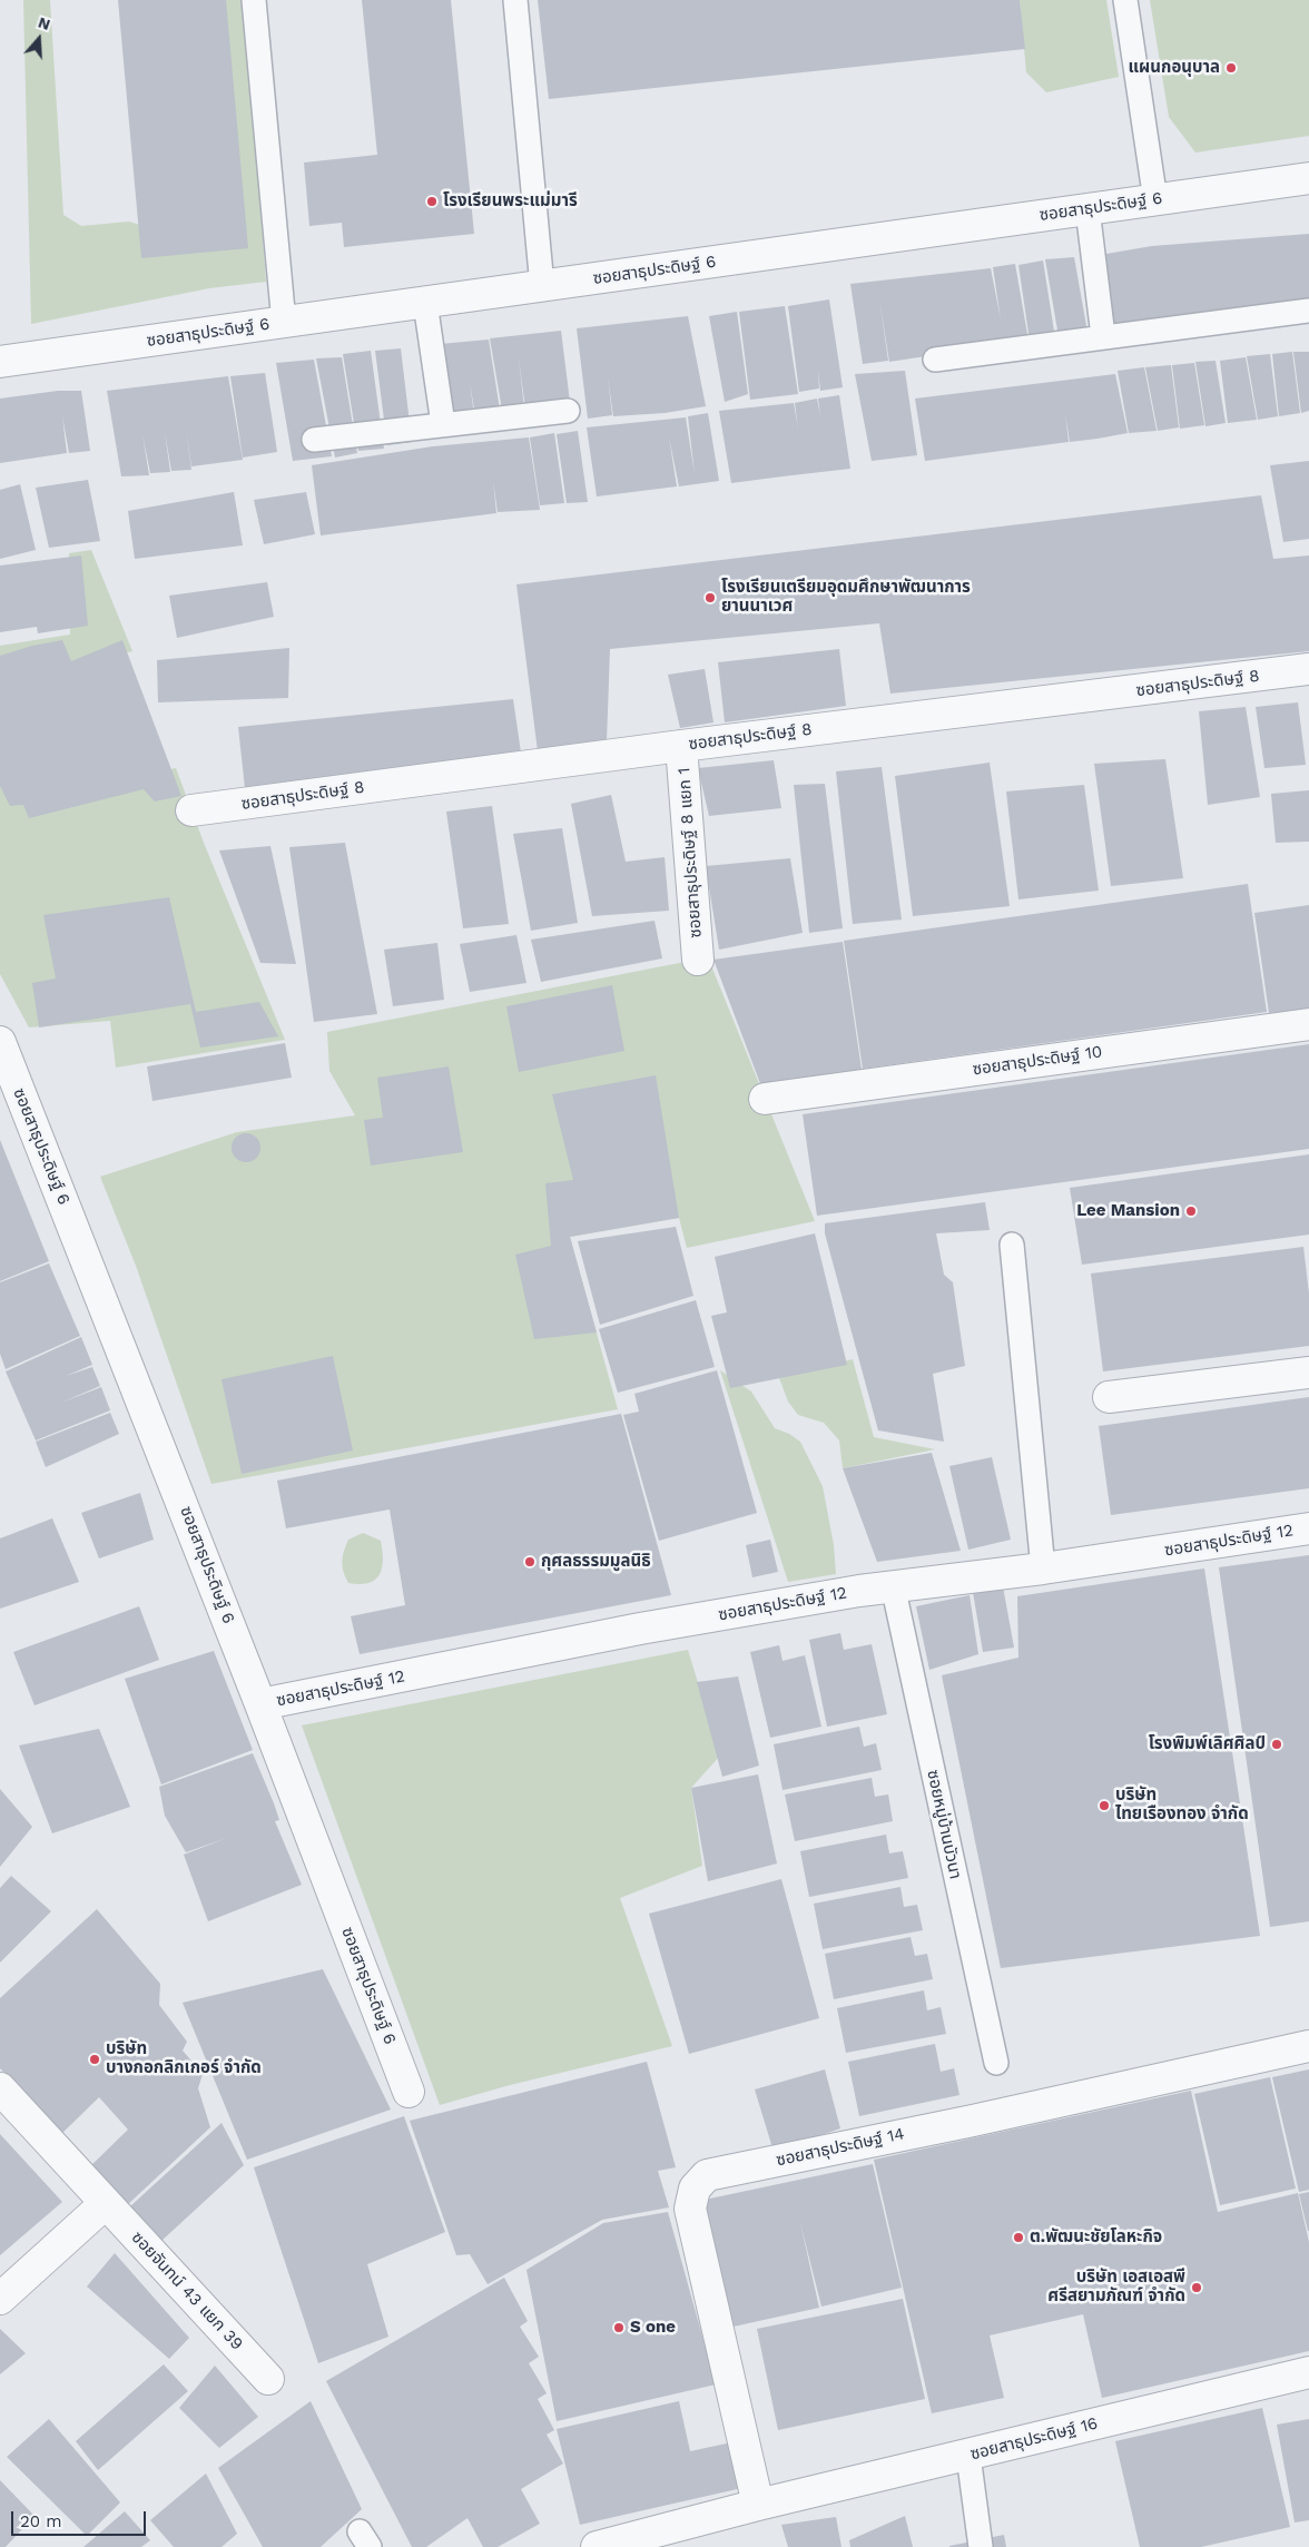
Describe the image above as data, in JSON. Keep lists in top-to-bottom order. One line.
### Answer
{"streets":{"street":["ซอยสาธุประดิษฐ์ 6","ซอยสาธุประดิษฐ์ 8","ซอยสาธุประดิษฐ์ 8 แยก 1","ซอยสาธุประดิษฐ์ 10","ซอยสาธุประดิษฐ์ 12","ซอยสาธุประดิษฐ์ 14","ซอยจันทน์ 43 แยก 39","ซอยสาธุประดิษฐ์ 16"],"lane":["ซอยหมู่บ้านบัวนา"]},"crossings":[["ซอยสาธุประดิษฐ์ 6","ซอยสาธุประดิษฐ์ 12"],["ซอยสาธุประดิษฐ์ 8","ซอยสาธุประดิษฐ์ 8 แยก 1"],["ซอยสาธุประดิษฐ์ 12","ซอยหมู่บ้านบัวนา"],["ซอยสาธุประดิษฐ์ 14","ซอยสาธุประดิษฐ์ 16"]],"places":["แผนกอนุบาล","โรงเรียนพระแม่มารี","โรงเรียนเตรียมอุดมศึกษาพัฒนาการ ยานนาเวศ","Lee Mansion","กุศลธรรมมูลนิธิ","โรงพิมพ์เลิศศิลป์","บริษัท ไทยเรืองทอง จำกัด","บริษัท บางกอกลิกเกอร์ จำกัด","ต.พัฒนะชัยโลหะกิจ","บริษัท เอสเอสพี ศรีสยามภัณฑ์ จำกัด","S one"],"scale_bar":"20 m","north":"top"}
